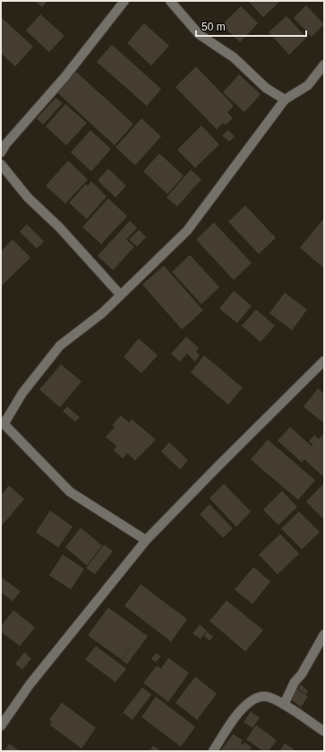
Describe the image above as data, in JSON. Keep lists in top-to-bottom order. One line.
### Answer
{"scale_bar":"50 m"}
